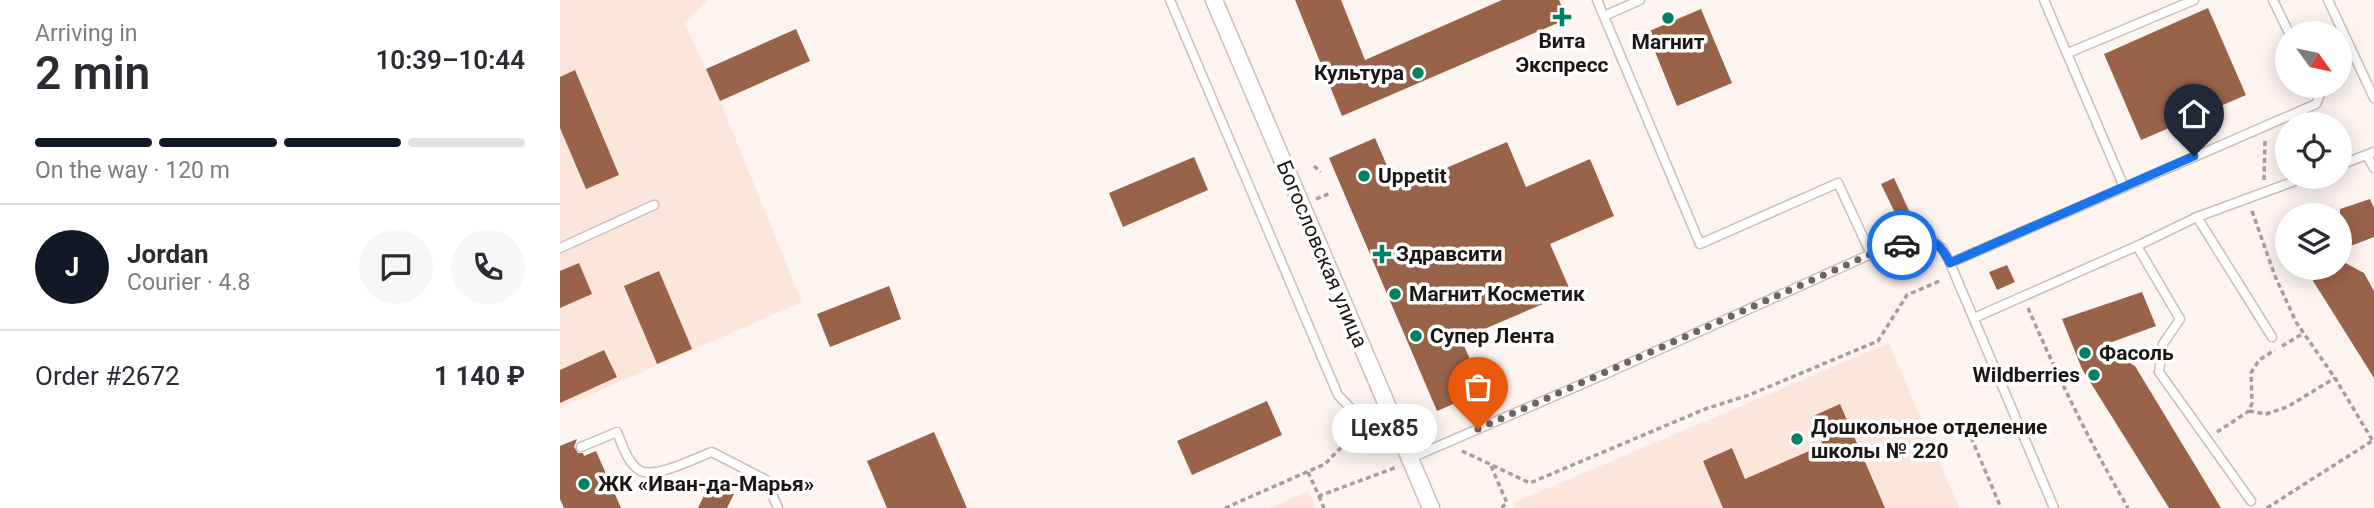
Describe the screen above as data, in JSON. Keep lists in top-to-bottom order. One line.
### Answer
{"streets":{"street":["Богословская улица"]},"places":{"health":["Вита Экспресс","Здравсити"],"other":["Магнит","Культура","Uppetit","Магнит Косметик","Супер Лента","Фасоль","Wildberries","Цех85","Дошкольное отделение школы № 220","ЖК «Иван-да-Марья»"]},"north":"bottom right","page":{"heading":["2 min","Arriving in","10:39–10:44"],"panel":["Jordan","Courier · 4.8","Order #2672","1 140 ₽"],"bar":"On the way · 120 m","round":"J","bubble":"Цех85"}}
